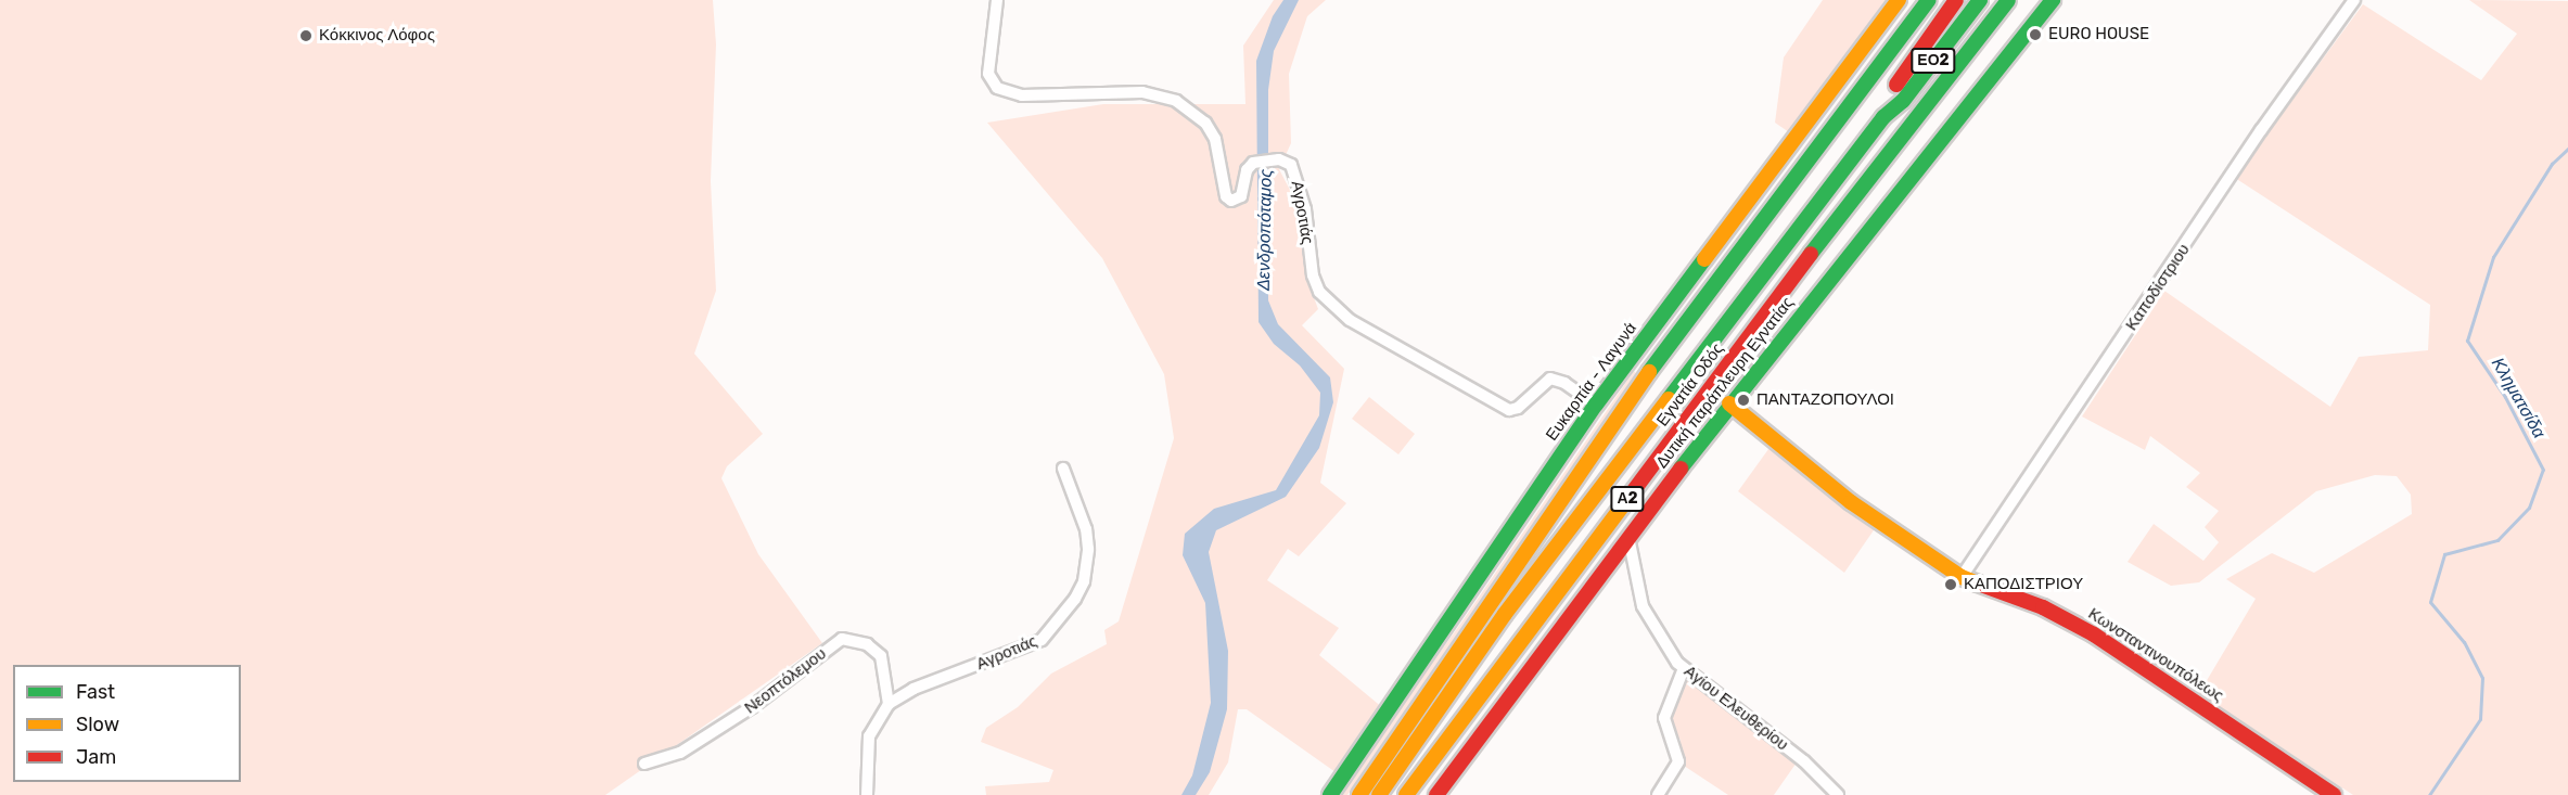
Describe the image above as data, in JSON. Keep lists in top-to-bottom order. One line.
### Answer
{"streets":{"main road":["ΕΟ2","Ευκαρπία - Λαγυνά","Δυτική παράπλευρη Εγνατίας","Εγνατία Οδός","Α2","Κωνσταντινουπόλεως"],"street":["Αγροτιάς","Καποδίστριου","Νεοπτόλεμου","Αγίου Ελευθερίου"]},"crossings":[["ΕΟ2","Εγνατία Οδός"],["ΕΟ2","Α2"],["Αγροτιάς","Ευκαρπία - Λαγυνά"],["Αγροτιάς","Νεοπτόλεμου"],["Καποδίστριου","Κωνσταντινουπόλεως"],["Δυτική παράπλευρη Εγνατίας","Κωνσταντινουπόλεως"],["Δυτική παράπλευρη Εγνατίας","Αγίου Ελευθερίου"],["Εγνατία Οδός","Α2"]],"water":["Δενδροπόταμος","Κληματσίδα"],"places":["EURO HOUSE","Κόκκινος Λόφος","ΠΑΝΤΑΖΟΠΟΥΛΟΙ","ΚΑΠΟΔΙΣΤΡΙΟΥ"],"legend":["Fast","Slow","Jam"]}
